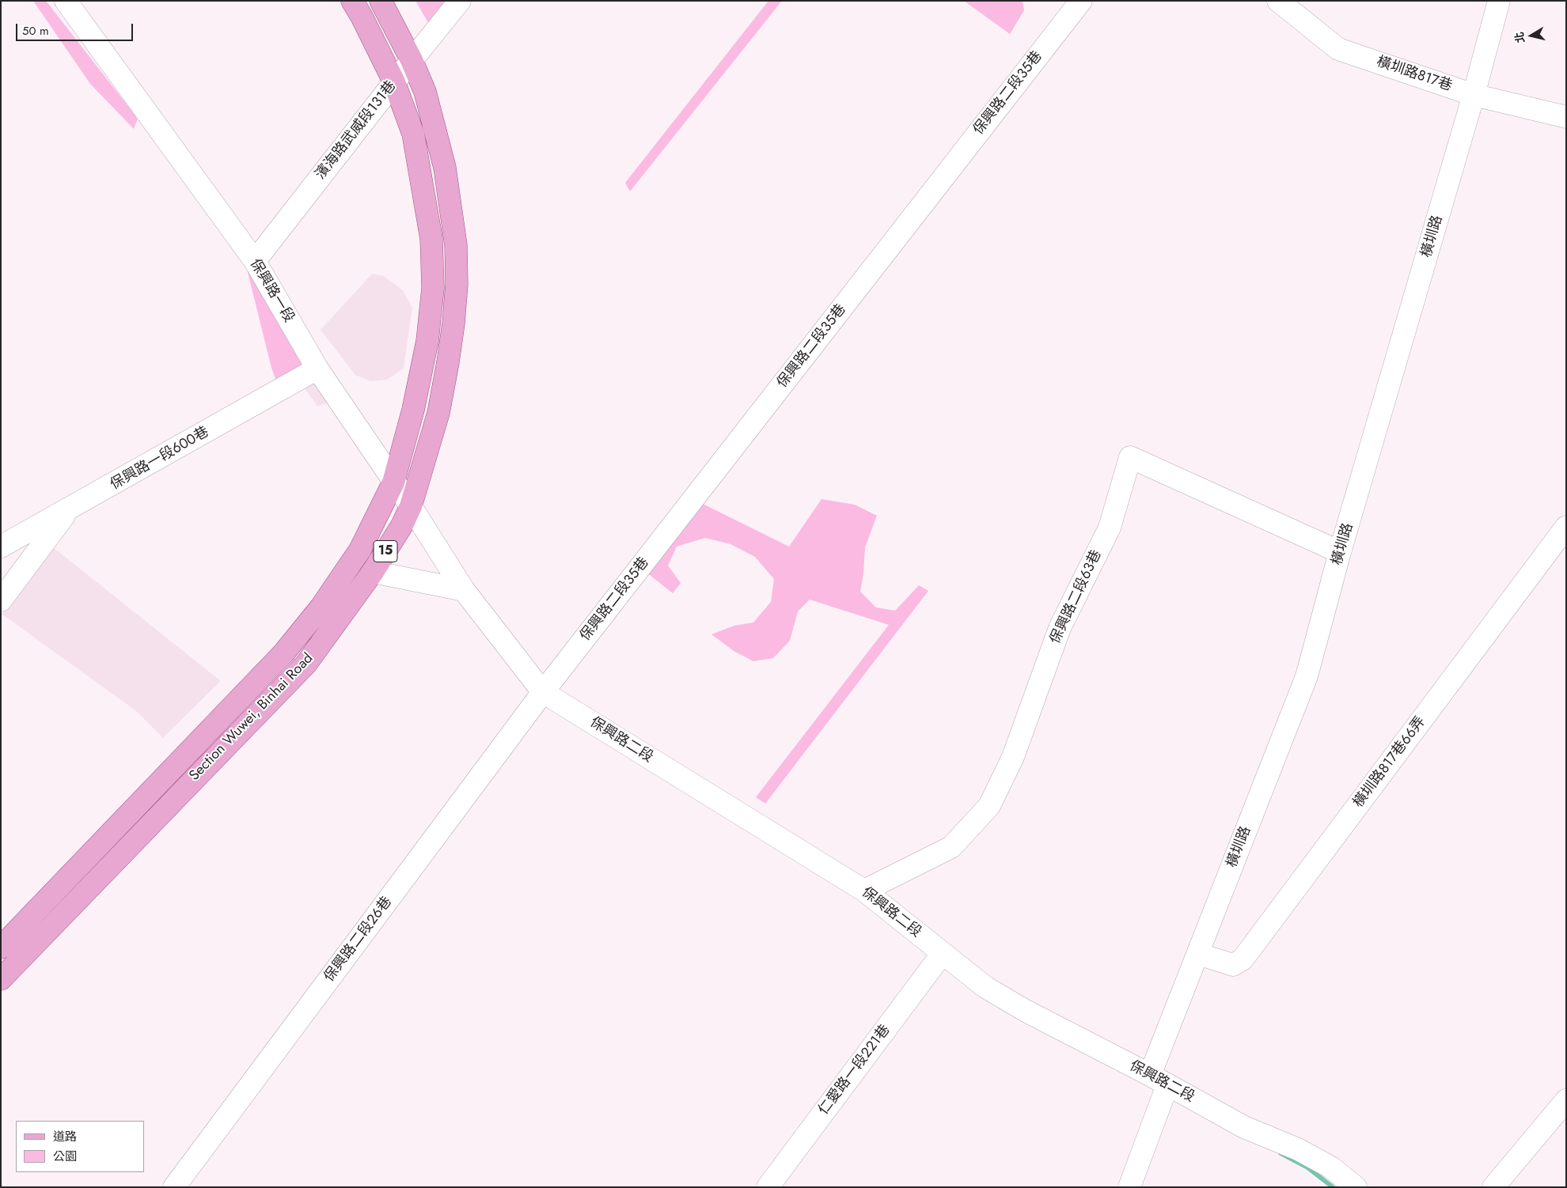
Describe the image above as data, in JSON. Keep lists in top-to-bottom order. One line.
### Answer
{"streets":{"main road":["15","Section Wuwei, Binhai Road"],"street":["橫圳路817巷","保興路二段35巷","濱海路武威段131巷","橫圳路","保興路一段","保興路一段600巷","保興路二段63巷","保興路二段","橫圳路817巷66弄","保興路二段26巷","仁愛路一段221巷"]},"crossings":[["橫圳路817巷","橫圳路"],["保興路二段35巷","保興路二段"],["保興路二段35巷","保興路二段26巷"],["濱海路武威段131巷","保興路一段"],["濱海路武威段131巷","Section Wuwei, Binhai Road"],["橫圳路","保興路二段63巷"],["橫圳路","保興路二段"],["橫圳路","橫圳路817巷66弄"],["保興路一段","保興路一段600巷"],["保興路一段","Section Wuwei, Binhai Road"],["保興路一段","保興路二段"],["保興路二段63巷","保興路二段"],["保興路二段","保興路二段26巷"],["保興路二段","仁愛路一段221巷"]],"legend":["道路","公園"],"scale_bar":"50 m","north":"left"}
